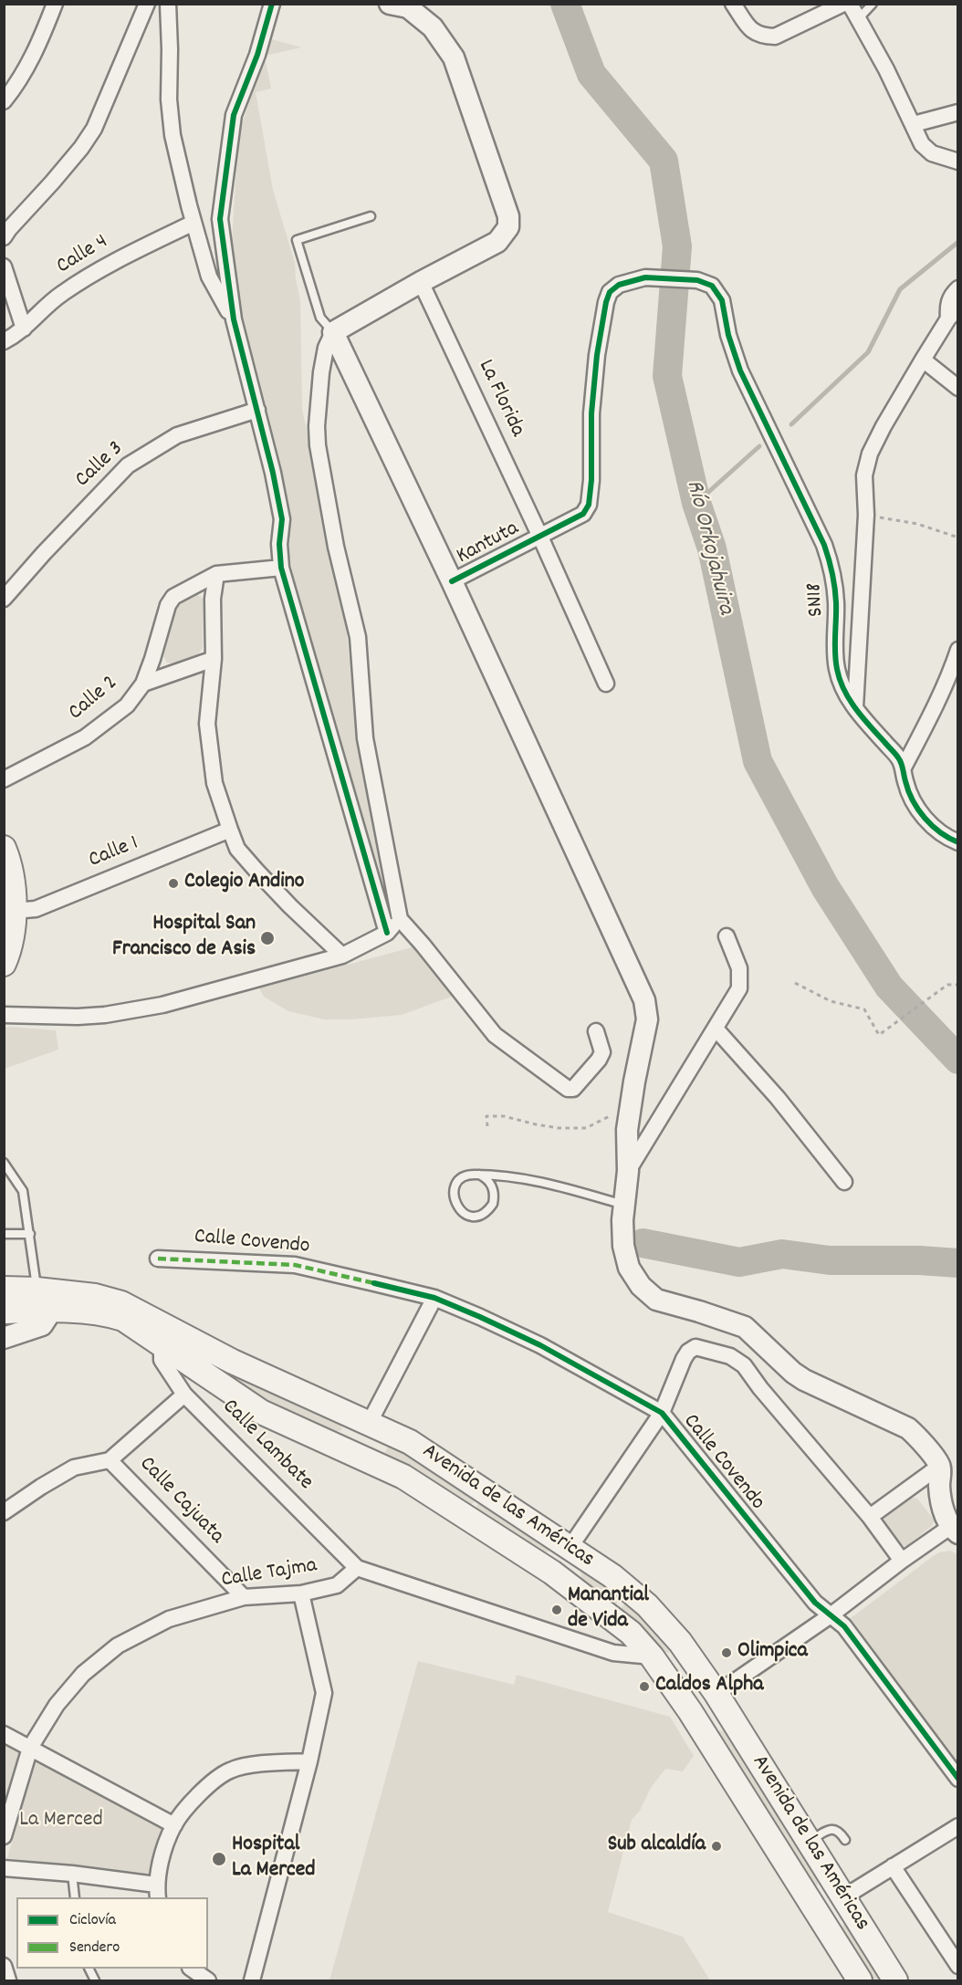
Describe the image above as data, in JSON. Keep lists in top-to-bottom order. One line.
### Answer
{"streets":{"main road":["Avenida de las Américas"],"street":["Calle 4","La Florida","Calle 3","Kantuta","SN18","Calle 2","Calle 1","Calle Covendo","Calle Lambate","Calle Cajuata","Calle Tajma"]},"crossings":[["La Florida","Kantuta"],["Kantuta","SN18"],["Calle Lambate","Avenida de las Américas"],["Calle Lambate","Calle Tajma"],["Calle Cajuata","Calle Tajma"]],"water":["Río Orkojahuira"],"parks":["La Merced"],"places":["Colegio Andino","Hospital San Francisco de Asis","Manantial de Vida","Olimpica","Caldos Alpha","Sub alcaldía","Hospital La Merced"],"legend":["Ciclovía","Sendero"]}
